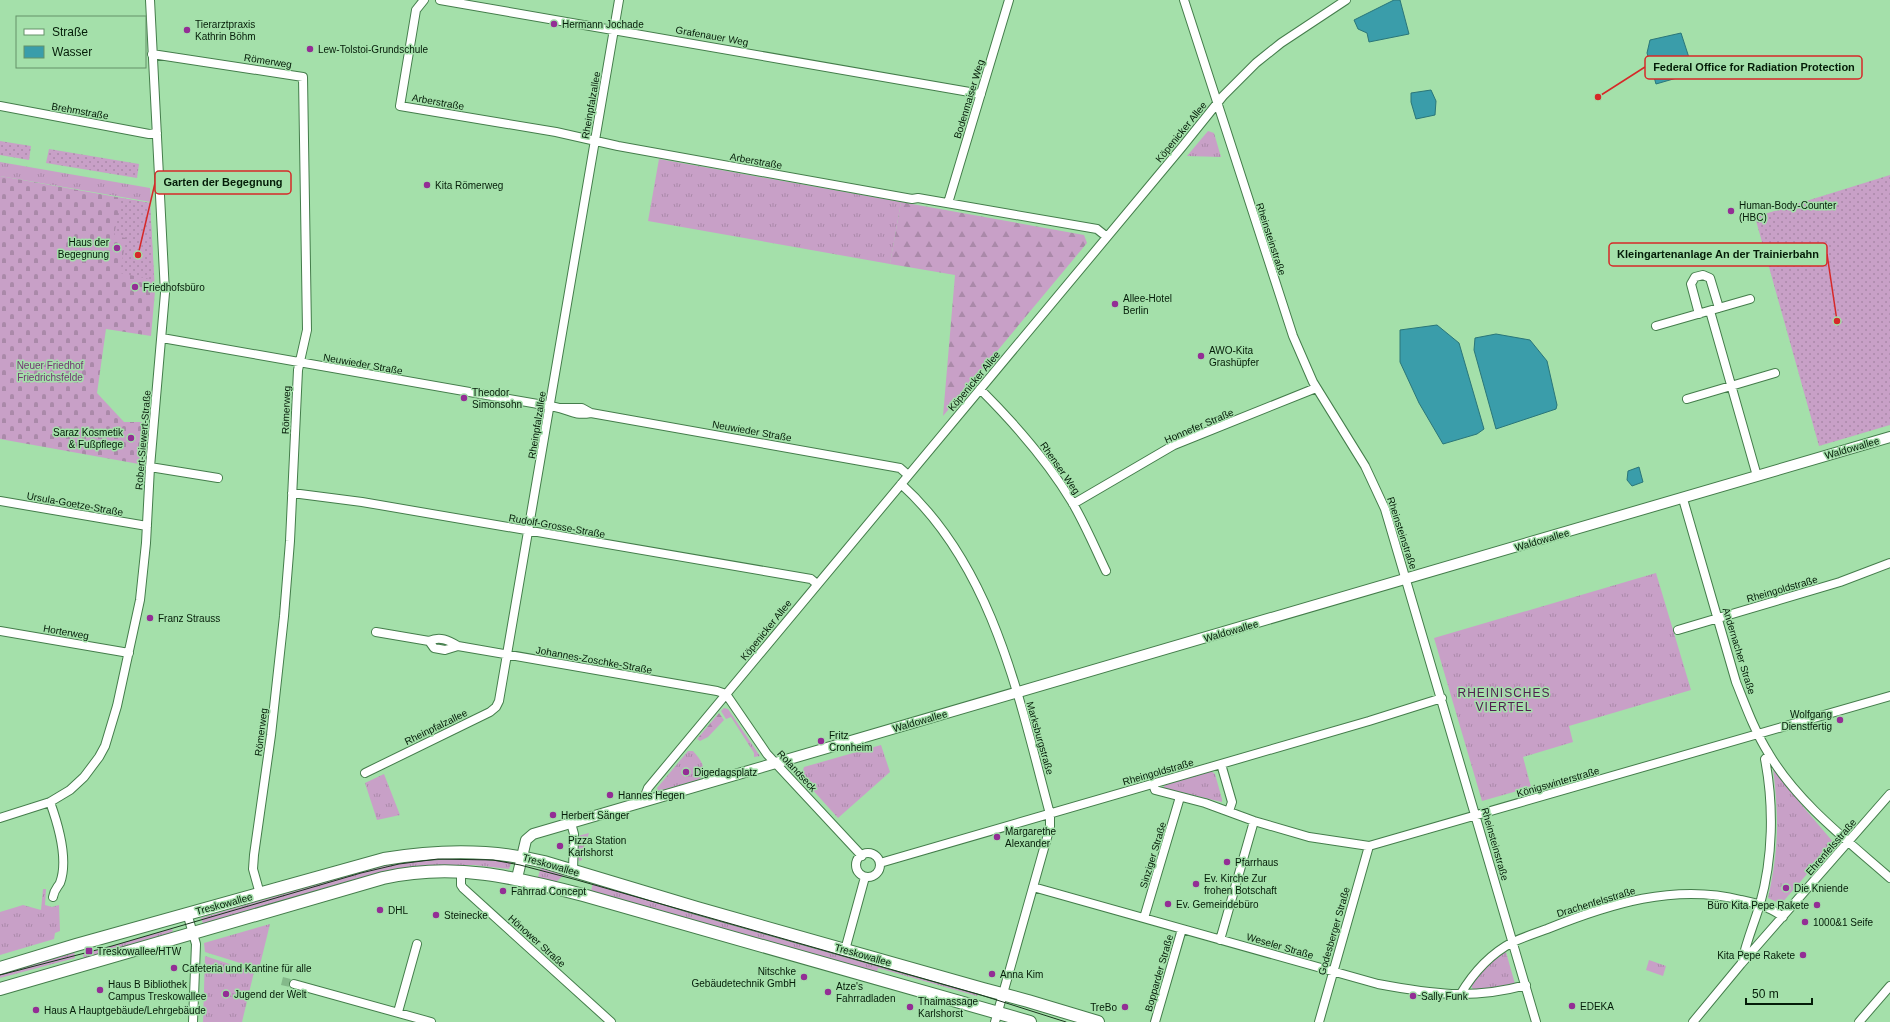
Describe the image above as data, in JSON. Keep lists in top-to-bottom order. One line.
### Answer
{"streets":{"main road":["Treskowallee"],"street":["Grafenauer Weg","Römerweg","Bodenmaiser Weg","Arberstraße","Rheinpfalzallee","Brehmstraße","Köpenicker Allee","Rheinsteinstraße","Neuwieder Straße","Honnefer Straße","Robert-Siewert-Straße","Waldowallee","Rhenser Weg","Ursula-Goetze-Straße","Rudolf-Grosse-Straße","Rheingoldstraße","Horterweg","Andernacher Straße","Johannes-Zoschke-Straße","Marksburgstraße","Rolandseck","Königswinterstraße","Ehrenfelsstraße","Sinziger Straße","Drachenfelsstraße","Godesberger Straße","Hönower Straße","Weseler Straße","Bopparder Straße"]},"crossings":[["Grafenauer Weg","Bodenmaiser Weg"],["Grafenauer Weg","Rheinpfalzallee"],["Römerweg","Neuwieder Straße"],["Römerweg","Robert-Siewert-Straße"],["Römerweg","Rudolf-Grosse-Straße"],["Römerweg","Treskowallee"],["Bodenmaiser Weg","Arberstraße"],["Arberstraße","Rheinpfalzallee"],["Arberstraße","Köpenicker Allee"],["Rheinpfalzallee","Neuwieder Straße"],["Rheinpfalzallee","Rudolf-Grosse-Straße"],["Rheinpfalzallee","Johannes-Zoschke-Straße"],["Brehmstraße","Robert-Siewert-Straße"],["Köpenicker Allee","Rheinsteinstraße"],["Köpenicker Allee","Neuwieder Straße"],["Köpenicker Allee","Waldowallee"],["Köpenicker Allee","Rhenser Weg"],["Köpenicker Allee","Rudolf-Grosse-Straße"],["Köpenicker Allee","Johannes-Zoschke-Straße"],["Köpenicker Allee","Marksburgstraße"],["Köpenicker Allee","Rolandseck"],["Rheinsteinstraße","Honnefer Straße"],["Rheinsteinstraße","Waldowallee"],["Rheinsteinstraße","Rheingoldstraße"],["Rheinsteinstraße","Königswinterstraße"],["Rheinsteinstraße","Drachenfelsstraße"],["Rheinsteinstraße","Weseler Straße"],["Neuwieder Straße","Robert-Siewert-Straße"],["Honnefer Straße","Rhenser Weg"],["Robert-Siewert-Straße","Ursula-Goetze-Straße"],["Robert-Siewert-Straße","Horterweg"],["Waldowallee","Andernacher Straße"],["Waldowallee","Marksburgstraße"],["Waldowallee","Rolandseck"],["Waldowallee","Treskowallee"],["Rheingoldstraße","Andernacher Straße"],["Rheingoldstraße","Marksburgstraße"],["Rheingoldstraße","Rolandseck"],["Rheingoldstraße","Königswinterstraße"],["Andernacher Straße","Königswinterstraße"],["Andernacher Straße","Ehrenfelsstraße"],["Johannes-Zoschke-Straße","Rolandseck"],["Marksburgstraße","Treskowallee"],["Marksburgstraße","Weseler Straße"],["Königswinterstraße","Sinziger Straße"],["Königswinterstraße","Godesberger Straße"],["Ehrenfelsstraße","Drachenfelsstraße"],["Sinziger Straße","Weseler Straße"],["Treskowallee","Hönower Straße"],["Drachenfelsstraße","Weseler Straße"],["Godesberger Straße","Weseler Straße"],["Weseler Straße","Bopparder Straße"]],"districts":["RHEINISCHES VIERTEL"],"parks":["Neuer Friedhof Friedrichsfelde"],"places":{"other":["Hermann Jochade","Tierarztpraxis Kathrin Böhm","Lew-Tolstoi-Grundschule","Federal Office for Radiation Protection","Kita Römerweg","Human-Body-Counter (HBC)","Haus der Begegnung","Garten der Begegnung","Friedhofsbüro","Allee-Hotel Berlin","Kleingartenanlage An der Trainierbahn","AWO-Kita Grashüpfer","Theodor Simonsohn","Saraz Kosmetik & Fußpflege","Franz Strauss","Wolfgang Dienstfertig","Fritz Cronheim","Digedagsplatz","Hannes Hegen","Herbert Sänger","Margarethe Alexander","Pizza Station Karlshorst","Pfarrhaus","Ev. Kirche Zur frohen Botschaft","Die Kniende","Fahrrad Concept","Ev. Gemeindebüro","Büro Kita Pepe Rakete","DHL","Steinecke","1000&1 Seife","Kita Pepe Rakete","Cafeteria und Kantine für alle","Anna Kim","Nitschke Gebäudetechnik GmbH","Haus B Bibliothek Campus Treskowallee","Atze's Fahrradladen","Jugend der Welt","Sally Funk","EDEKA","Thaimassage Karlshorst","TreBo","Haus A Hauptgebäude/Lehrgebäude"],"transit":["Treskowallee/HTW"]},"legend":["Straße","Wasser"],"scale_bar":"50 m"}
